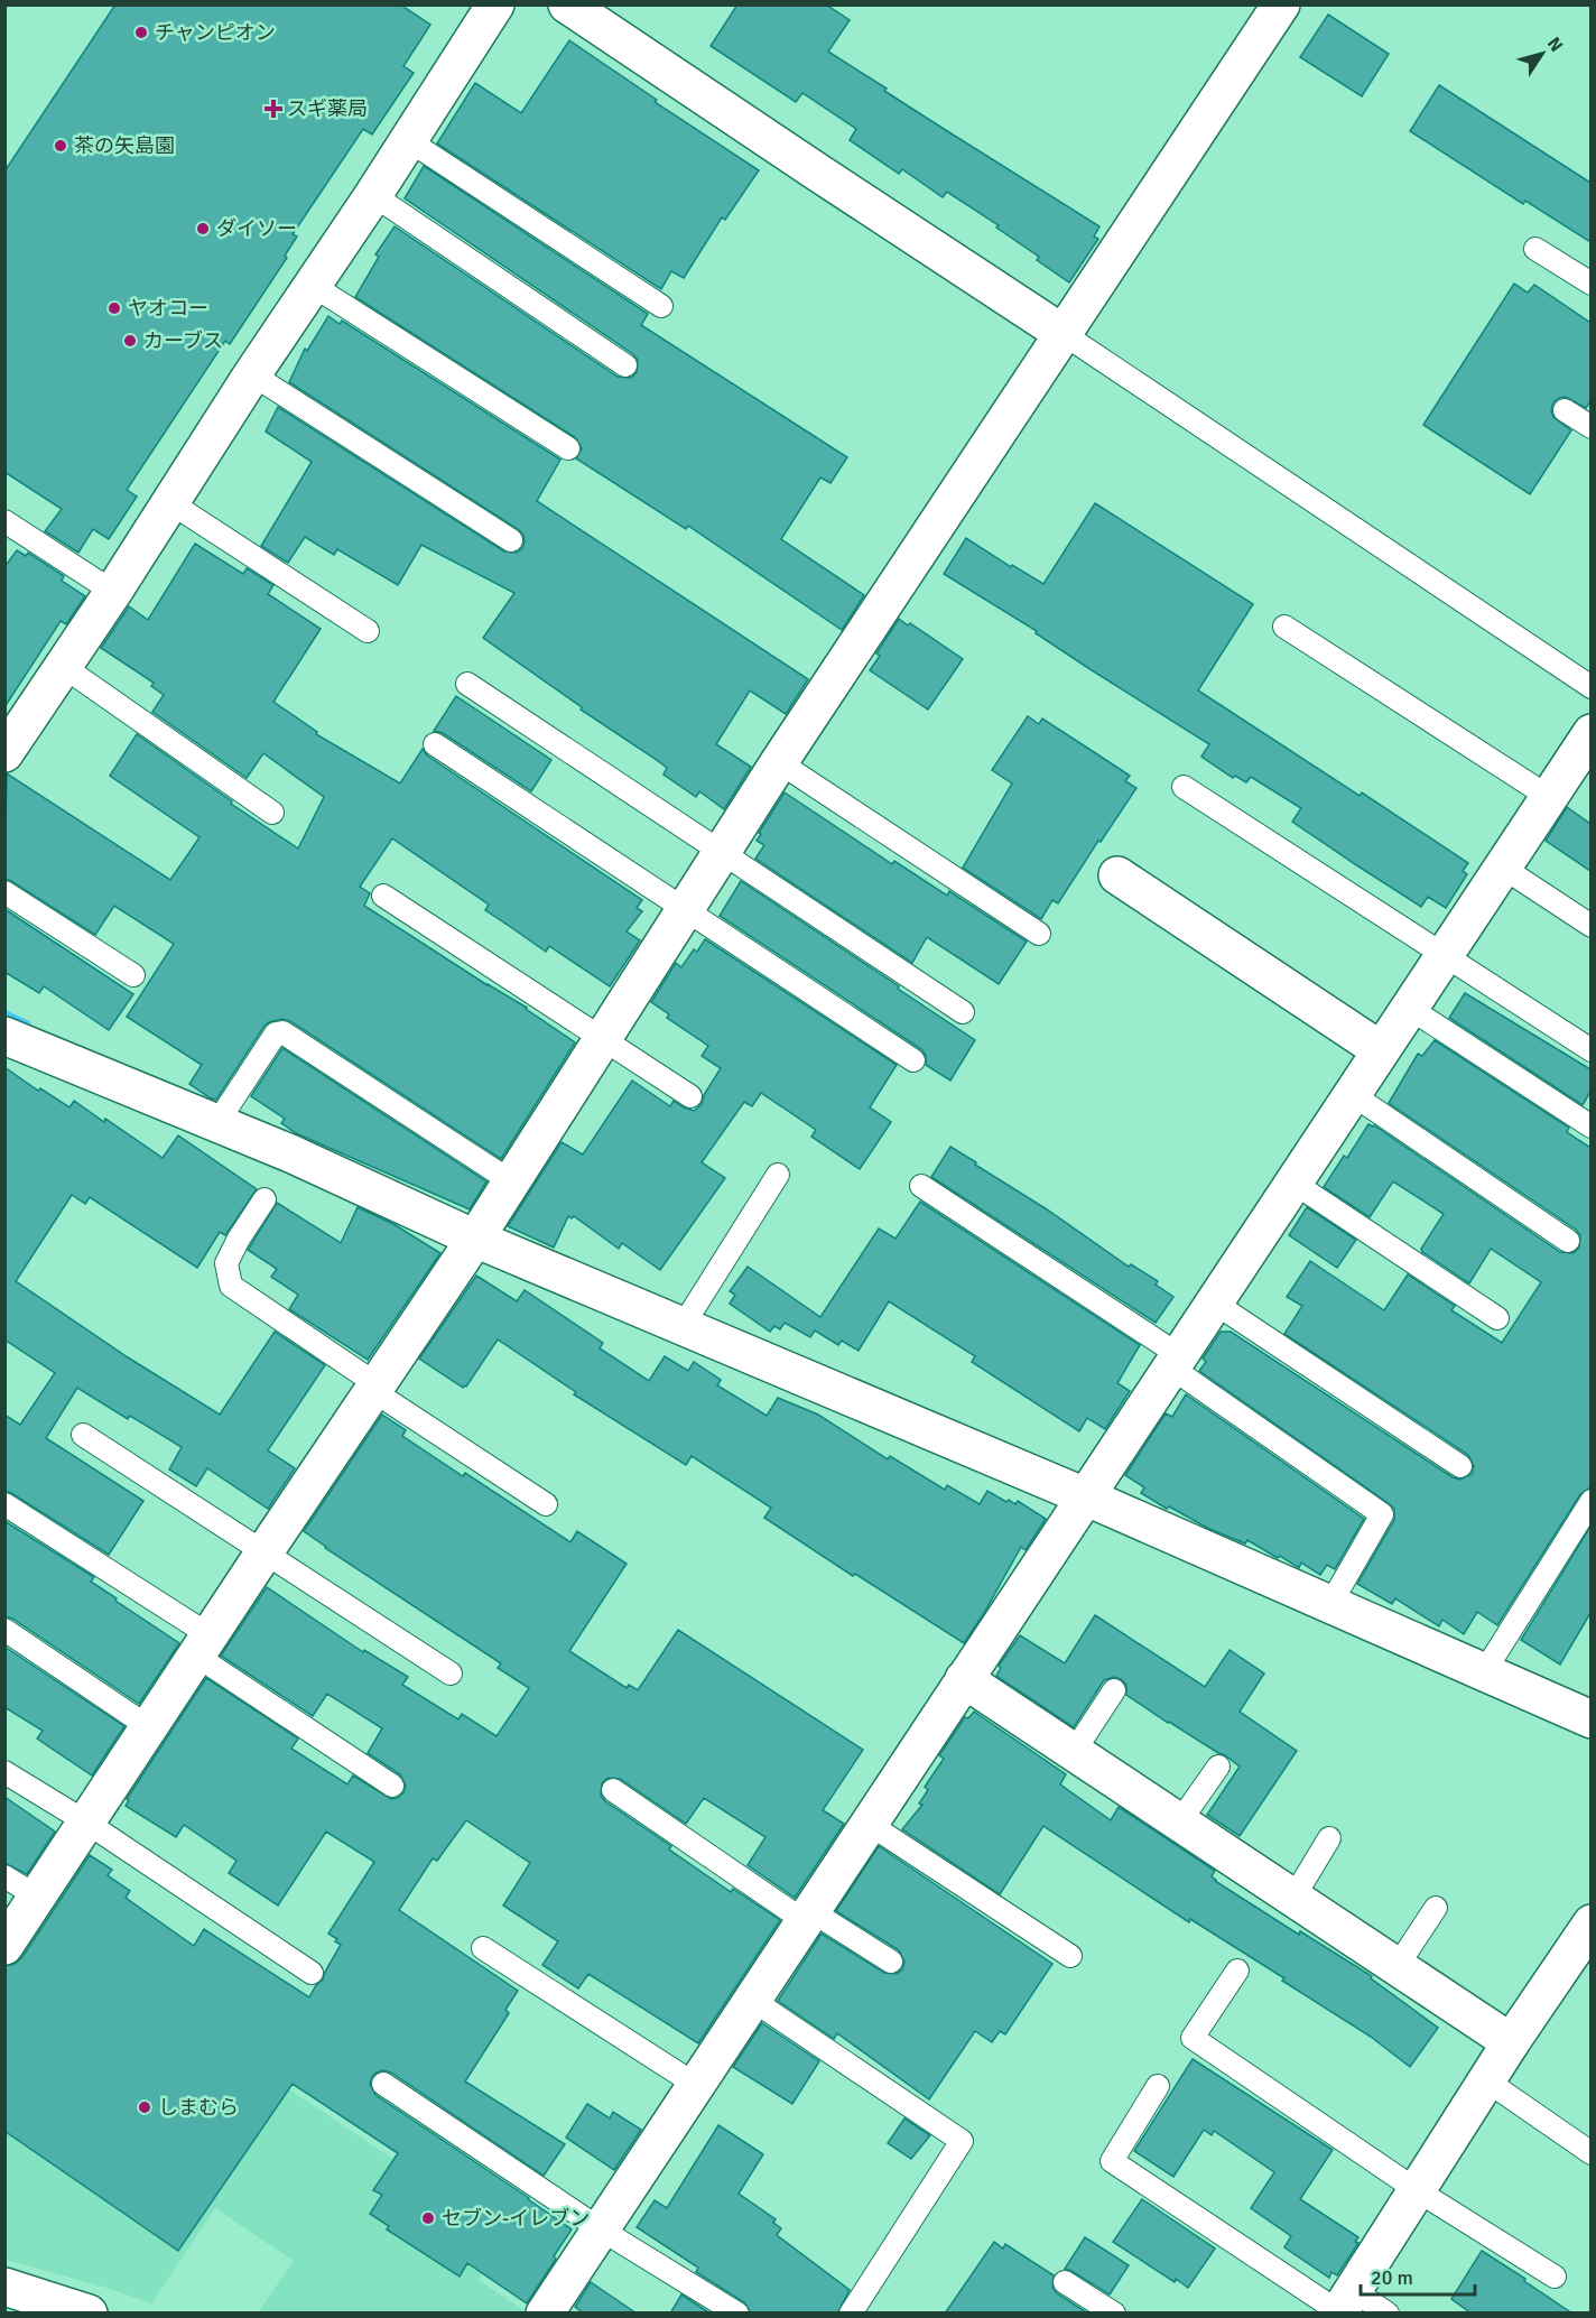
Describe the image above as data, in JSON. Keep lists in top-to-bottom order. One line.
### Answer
{"places":{"other":["チャンピオン","茶の矢島園","ダイソー","ヤオコー","カーブス","しまむら","セブン-イレブン"],"health":["スギ薬局"]},"scale_bar":"20 m","north":"top right"}
